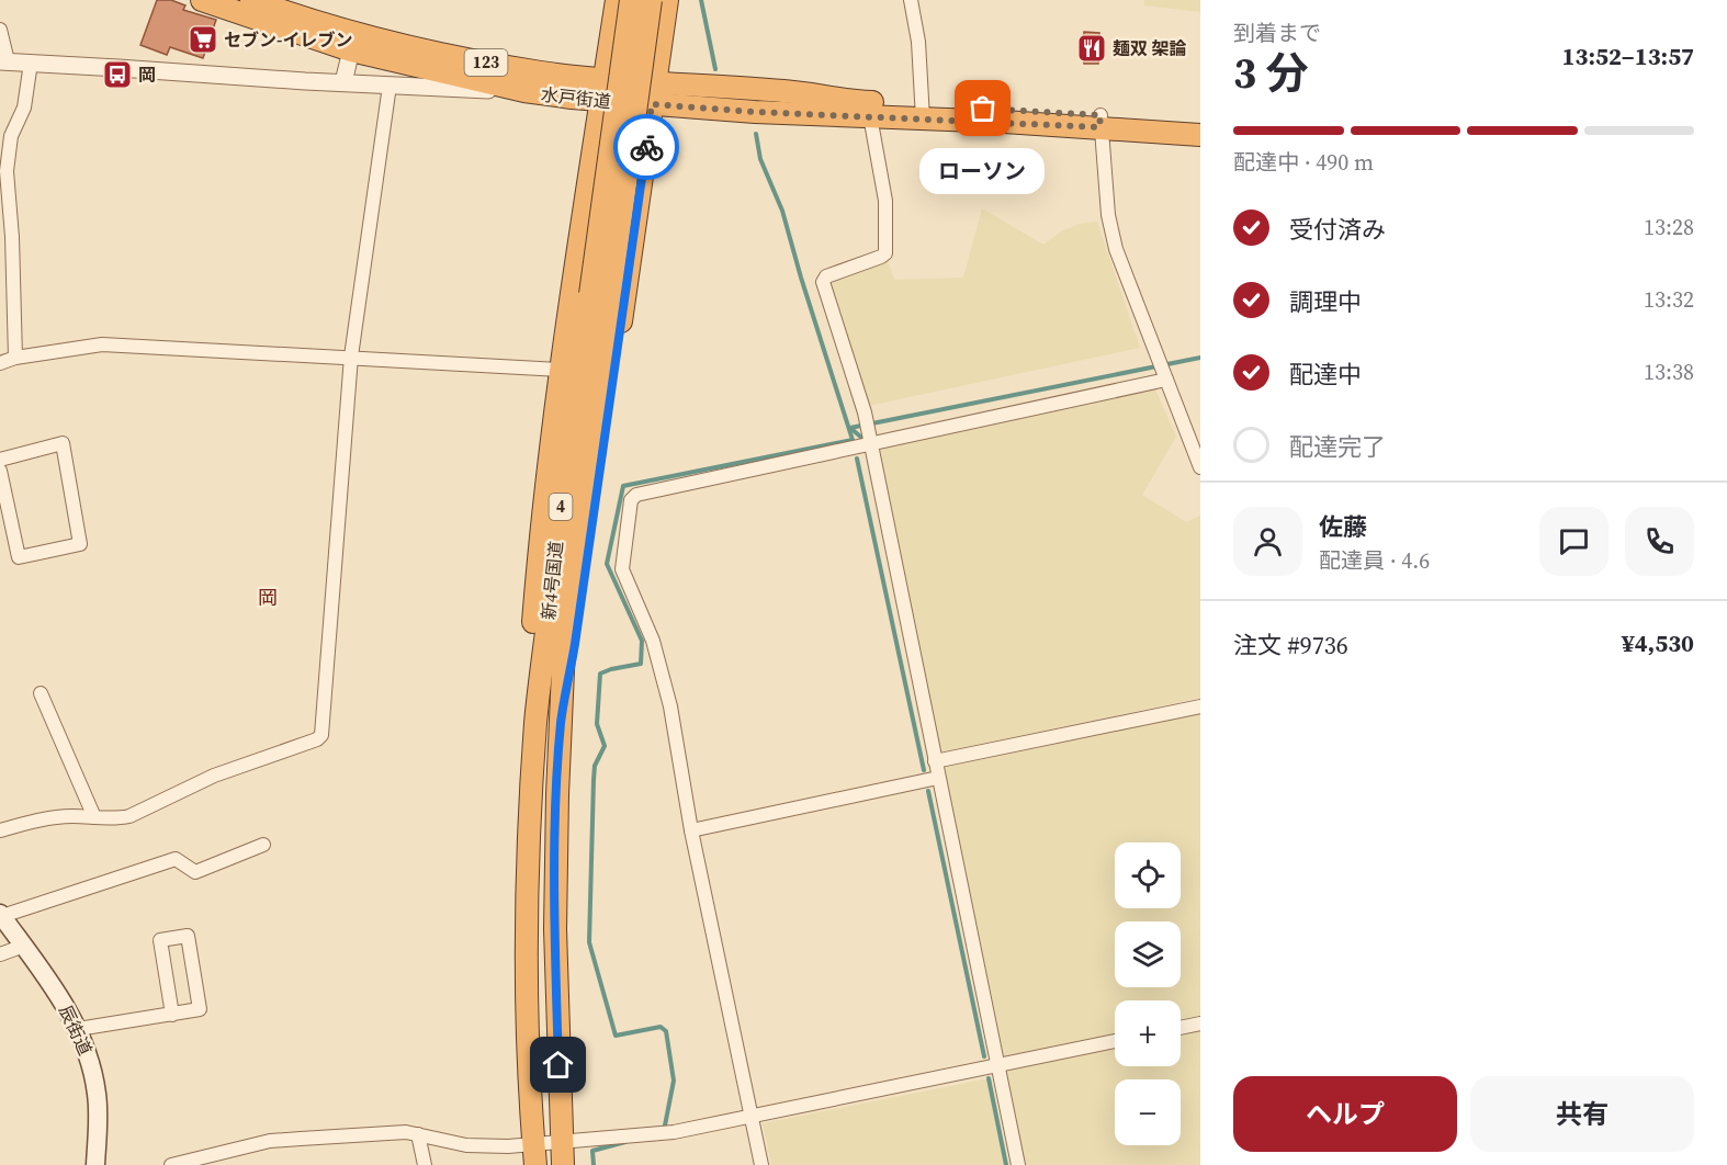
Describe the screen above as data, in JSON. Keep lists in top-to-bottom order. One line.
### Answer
{"streets":{"highway":["123","水戸街道","4","新4号国道"],"main road":["辰街道"]},"districts":["岡"],"places":{"supermarket":["セブン-イレブン"],"restaurant":["麺双 架論"],"bus stop":["岡"],"other":["ローソン"]},"page":{"heading":["3 分","到着まで","13:52–13:57"],"panel":["佐藤","配達員 · 4.6","注文 #9736","¥4,530"],"bar":"配達中 · 490 m","bubble":"ローソン","list":[["受付済み","13:28"],["調理中","13:32"],["配達中","13:38"],"配達完了"],"map_buttons":["+","−"],"buttons":["ヘルプ","共有"]}}
